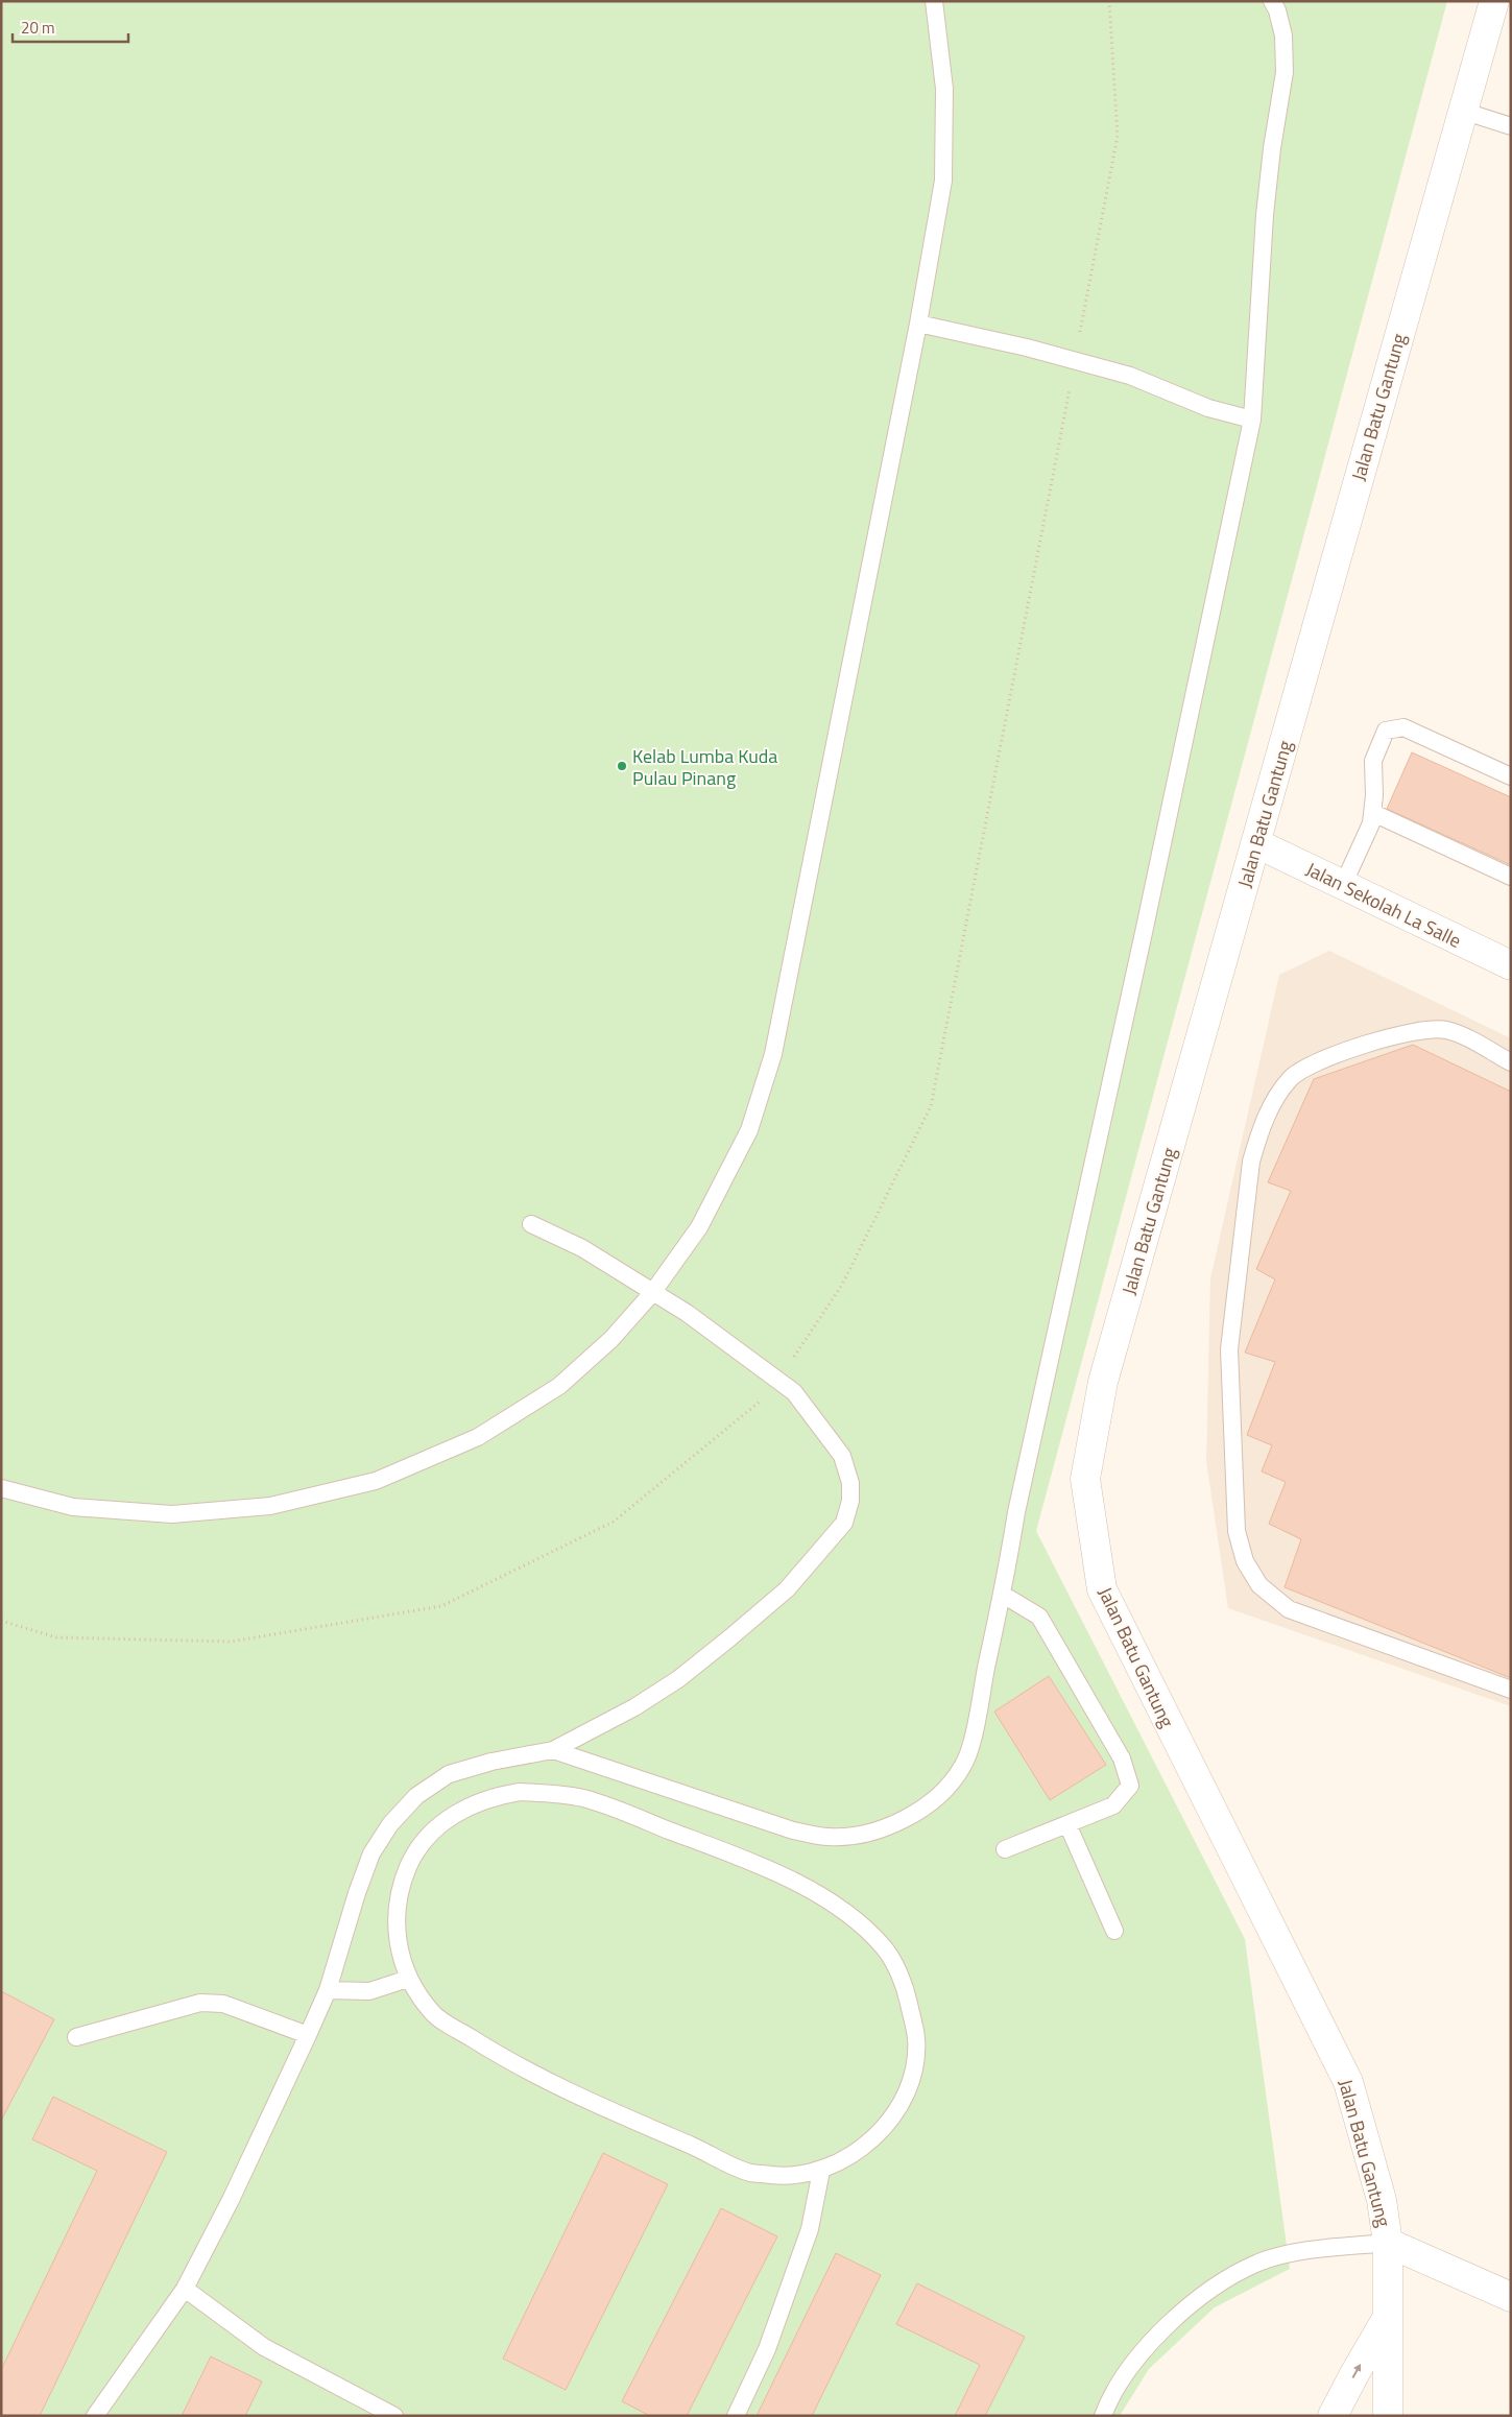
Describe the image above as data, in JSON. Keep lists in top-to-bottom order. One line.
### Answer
{"streets":{"street":["Jalan Batu Gantung","Jalan Sekolah La Salle"]},"crossings":[["Jalan Batu Gantung","Jalan Sekolah La Salle"]],"places":["Kelab Lumba Kuda Pulau Pinang"],"scale_bar":"20 m"}
